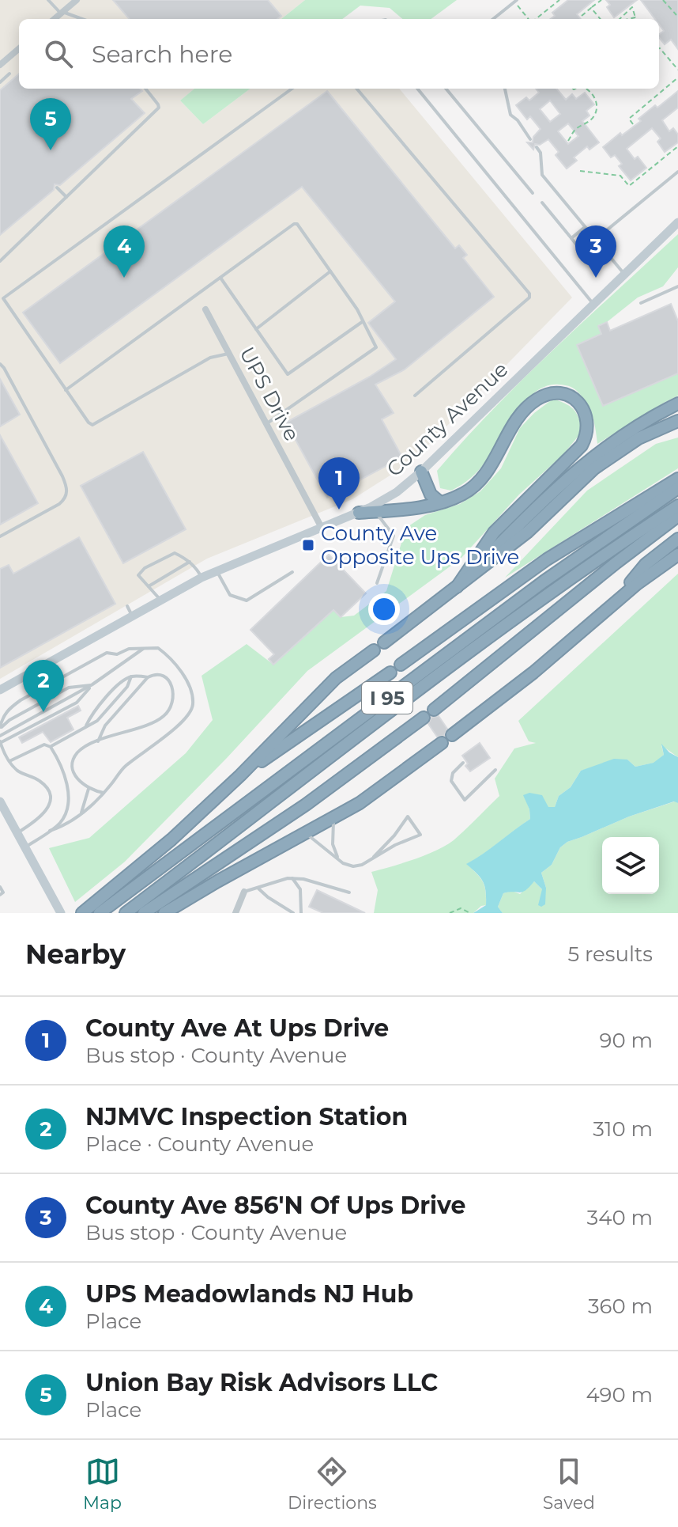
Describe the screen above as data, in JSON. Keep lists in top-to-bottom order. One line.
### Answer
{"streets":{"highway":["I 95"],"main road":["County Avenue"],"street":["UPS Drive"]},"places":{"transit":["County Ave Opposite Ups Drive"]},"page":{"search":"Search here","pins":["5","3","4","1","2"],"heading":["Nearby","5 results"],"list":[{"mark":"1","name":"County Ave At Ups Drive","note":"Bus stop · County Avenue","value":"90 m"},{"mark":"2","name":"NJMVC Inspection Station","note":"Place · County Avenue","value":"310 m"},{"mark":"3","name":"County Ave 856'N Of Ups Drive","note":"Bus stop · County Avenue","value":"340 m"},{"mark":"4","name":"UPS Meadowlands NJ Hub","note":"Place","value":"360 m"},{"mark":"5","name":"Union Bay Risk Advisors LLC","note":"Place","value":"490 m"}],"nav":["Map","Directions","Saved"]}}
